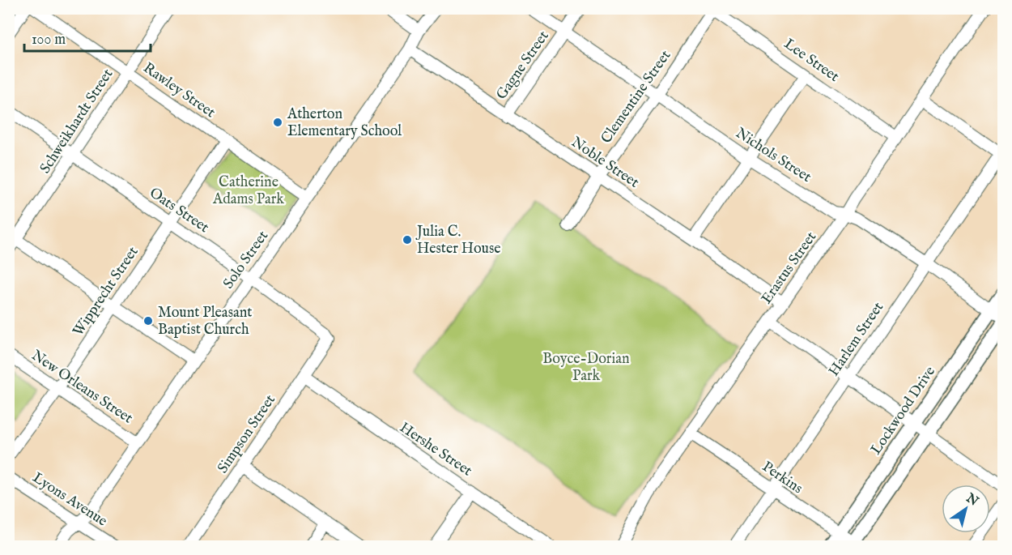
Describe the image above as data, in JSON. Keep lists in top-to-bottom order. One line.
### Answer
{"streets":{"main road":["Lockwood Drive"],"street":["Lee Street","Gagne Street","Rawley Street","Clementine Street","Schweikhardt Street","Nichols Street","Noble Street","Oats Street","Solo Street","Erastus Street","Wipprecht Street","Harlem Street","New Orleans Street","Simpson Street","Hershe Street","Perkins","Lyons Avenue"]},"crossings":[["Lee Street","Clementine Street"],["Lee Street","Erastus Street"],["Gagne Street","Nichols Street"],["Gagne Street","Noble Street"],["Rawley Street","Schweikhardt Street"],["Rawley Street","Solo Street"],["Rawley Street","Wipprecht Street"],["Clementine Street","Nichols Street"],["Clementine Street","Noble Street"],["Schweikhardt Street","Oats Street"],["Nichols Street","Erastus Street"],["Nichols Street","Harlem Street"],["Nichols Street","Lockwood Drive"],["Noble Street","Solo Street"],["Noble Street","Erastus Street"],["Oats Street","Solo Street"],["Oats Street","Wipprecht Street"],["Oats Street","Simpson Street"],["Solo Street","New Orleans Street"],["Solo Street","Lyons Avenue"],["Erastus Street","Perkins"],["Wipprecht Street","New Orleans Street"],["Harlem Street","Perkins"],["Lockwood Drive","Perkins"],["Simpson Street","Hershe Street"]],"parks":["Catherine Adams Park","Boyce-Dorian Park"],"places":["Atherton Elementary School","Julia C. Hester House","Mount Pleasant Baptist Church"],"scale_bar":"100 m","north":"top right"}
